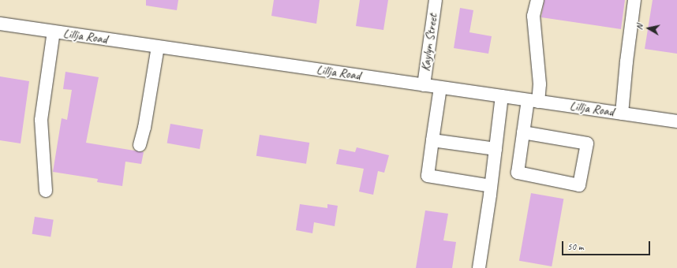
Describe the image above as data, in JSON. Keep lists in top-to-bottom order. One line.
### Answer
{"streets":{"street":["Lillja Road","Kaylyn Street"]},"crossings":[["Lillja Road","Kaylyn Street"]],"scale_bar":"50 m","north":"left"}
